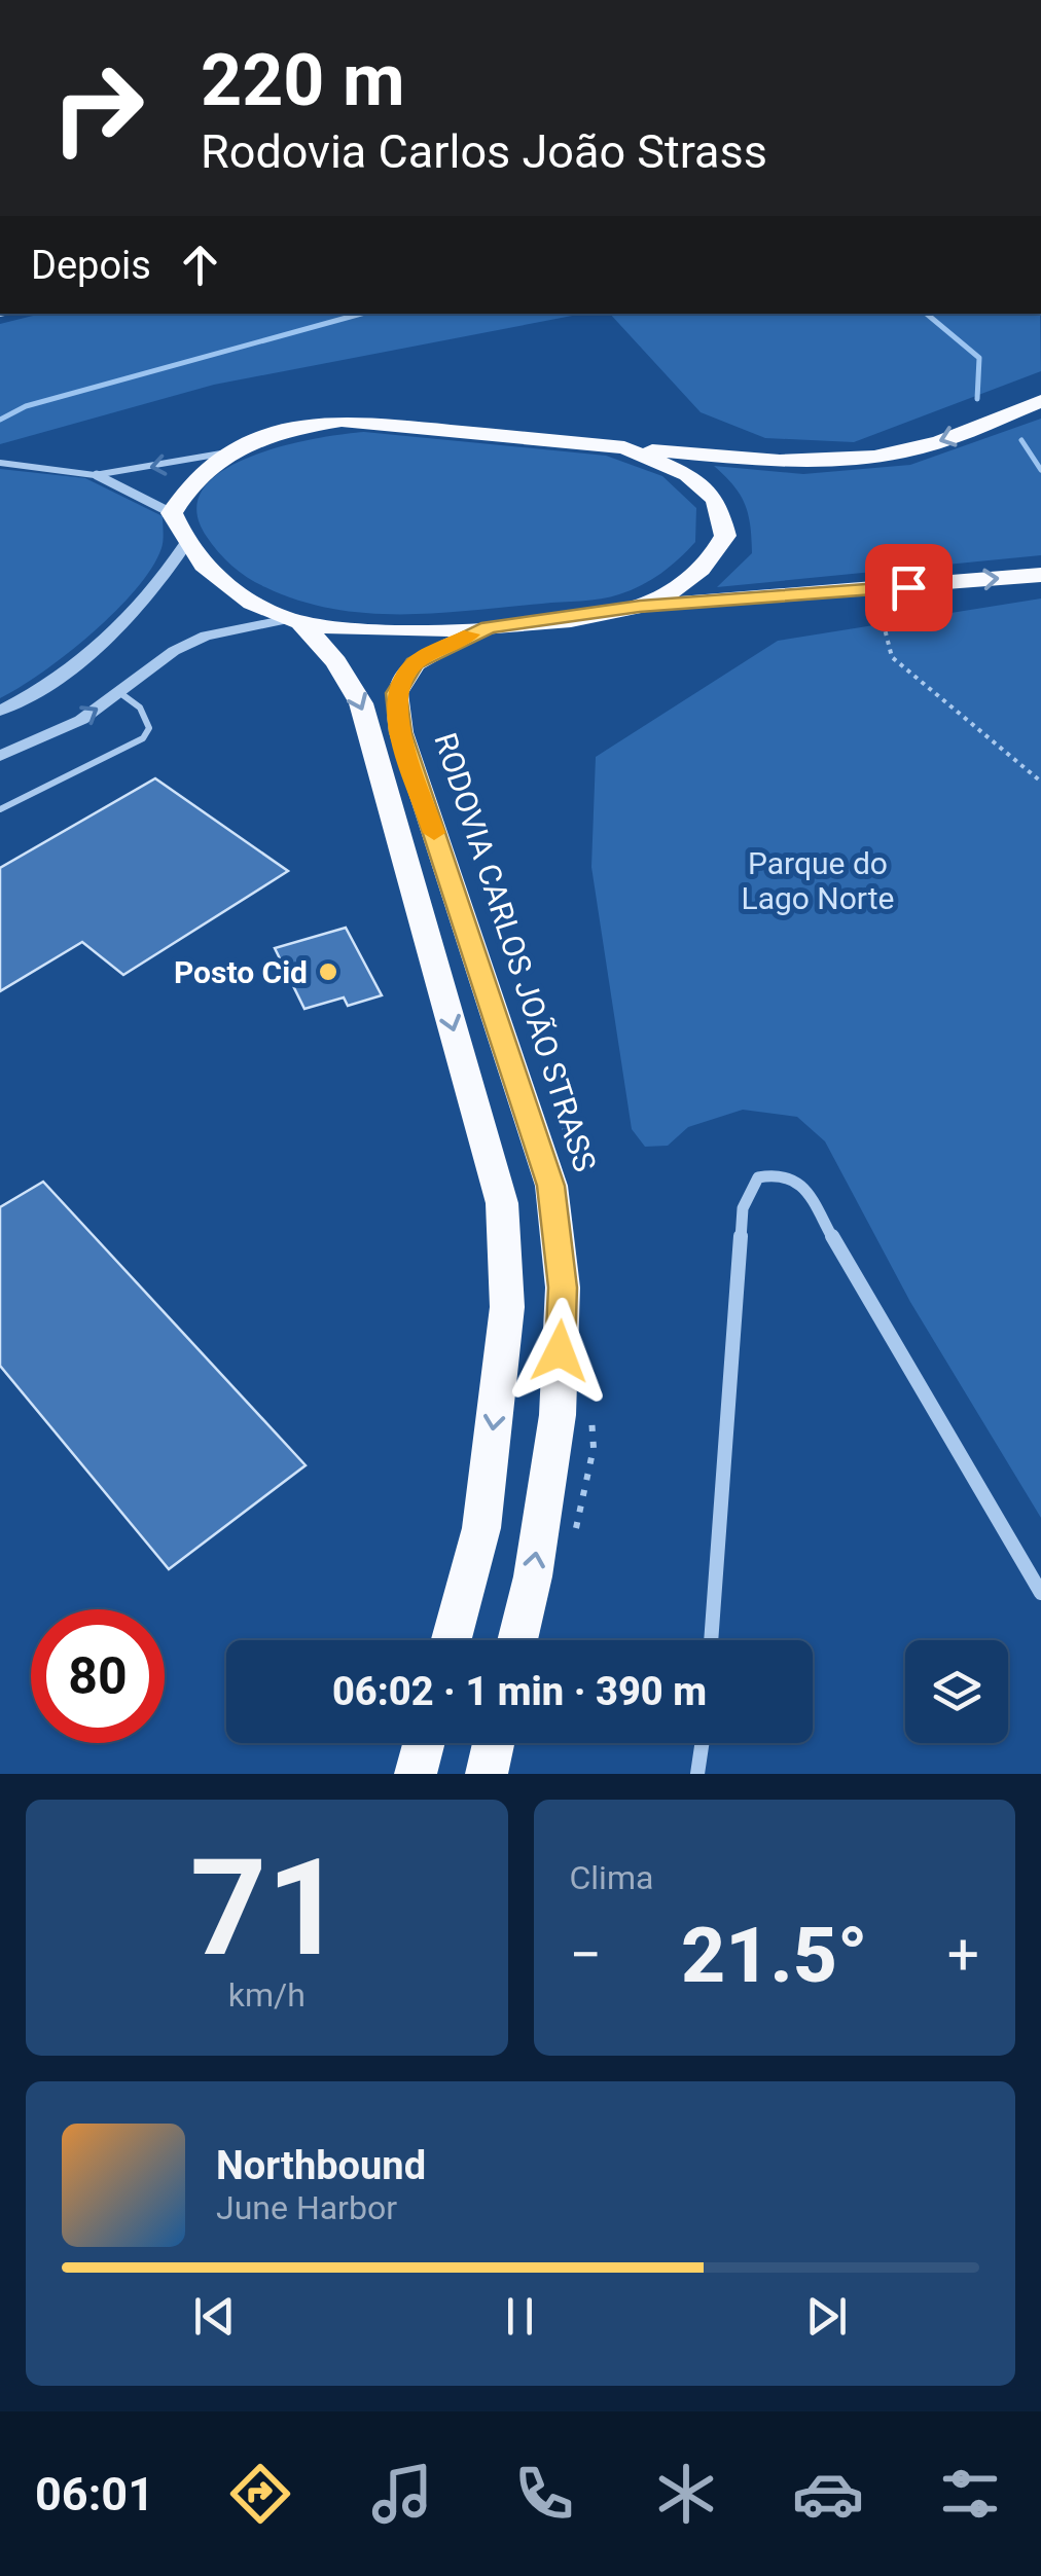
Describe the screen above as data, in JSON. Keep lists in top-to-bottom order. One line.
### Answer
{"streets":{"highway":["RODOVIA CARLOS JOÃO STRASS"]},"parks":["Parque do Lago Norte"],"places":["Posto Cid"],"page":{"turn":["220 m","Rodovia Carlos João Strass"],"then":"Depois","limit":"80","trip":"06:02 · 1 min · 390 m","tile":[["71","km/h"],"Clima"],"heat":["−","21.5°","+"],"song":["Northbound","June Harbor"],"tabs":"06:01"}}
